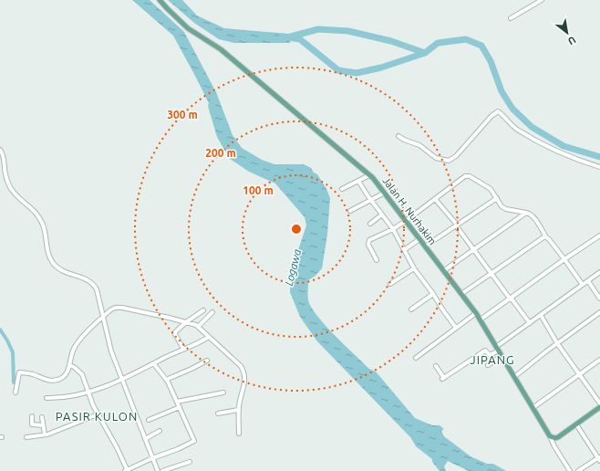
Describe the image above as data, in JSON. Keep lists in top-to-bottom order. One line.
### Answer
{"streets":{"main road":["Jalan H. Nurhakim"]},"districts":["JIPANG","PASIR KULON"],"water":["Logawa"],"north":"bottom right","rings":["300 m","200 m","100 m"]}
